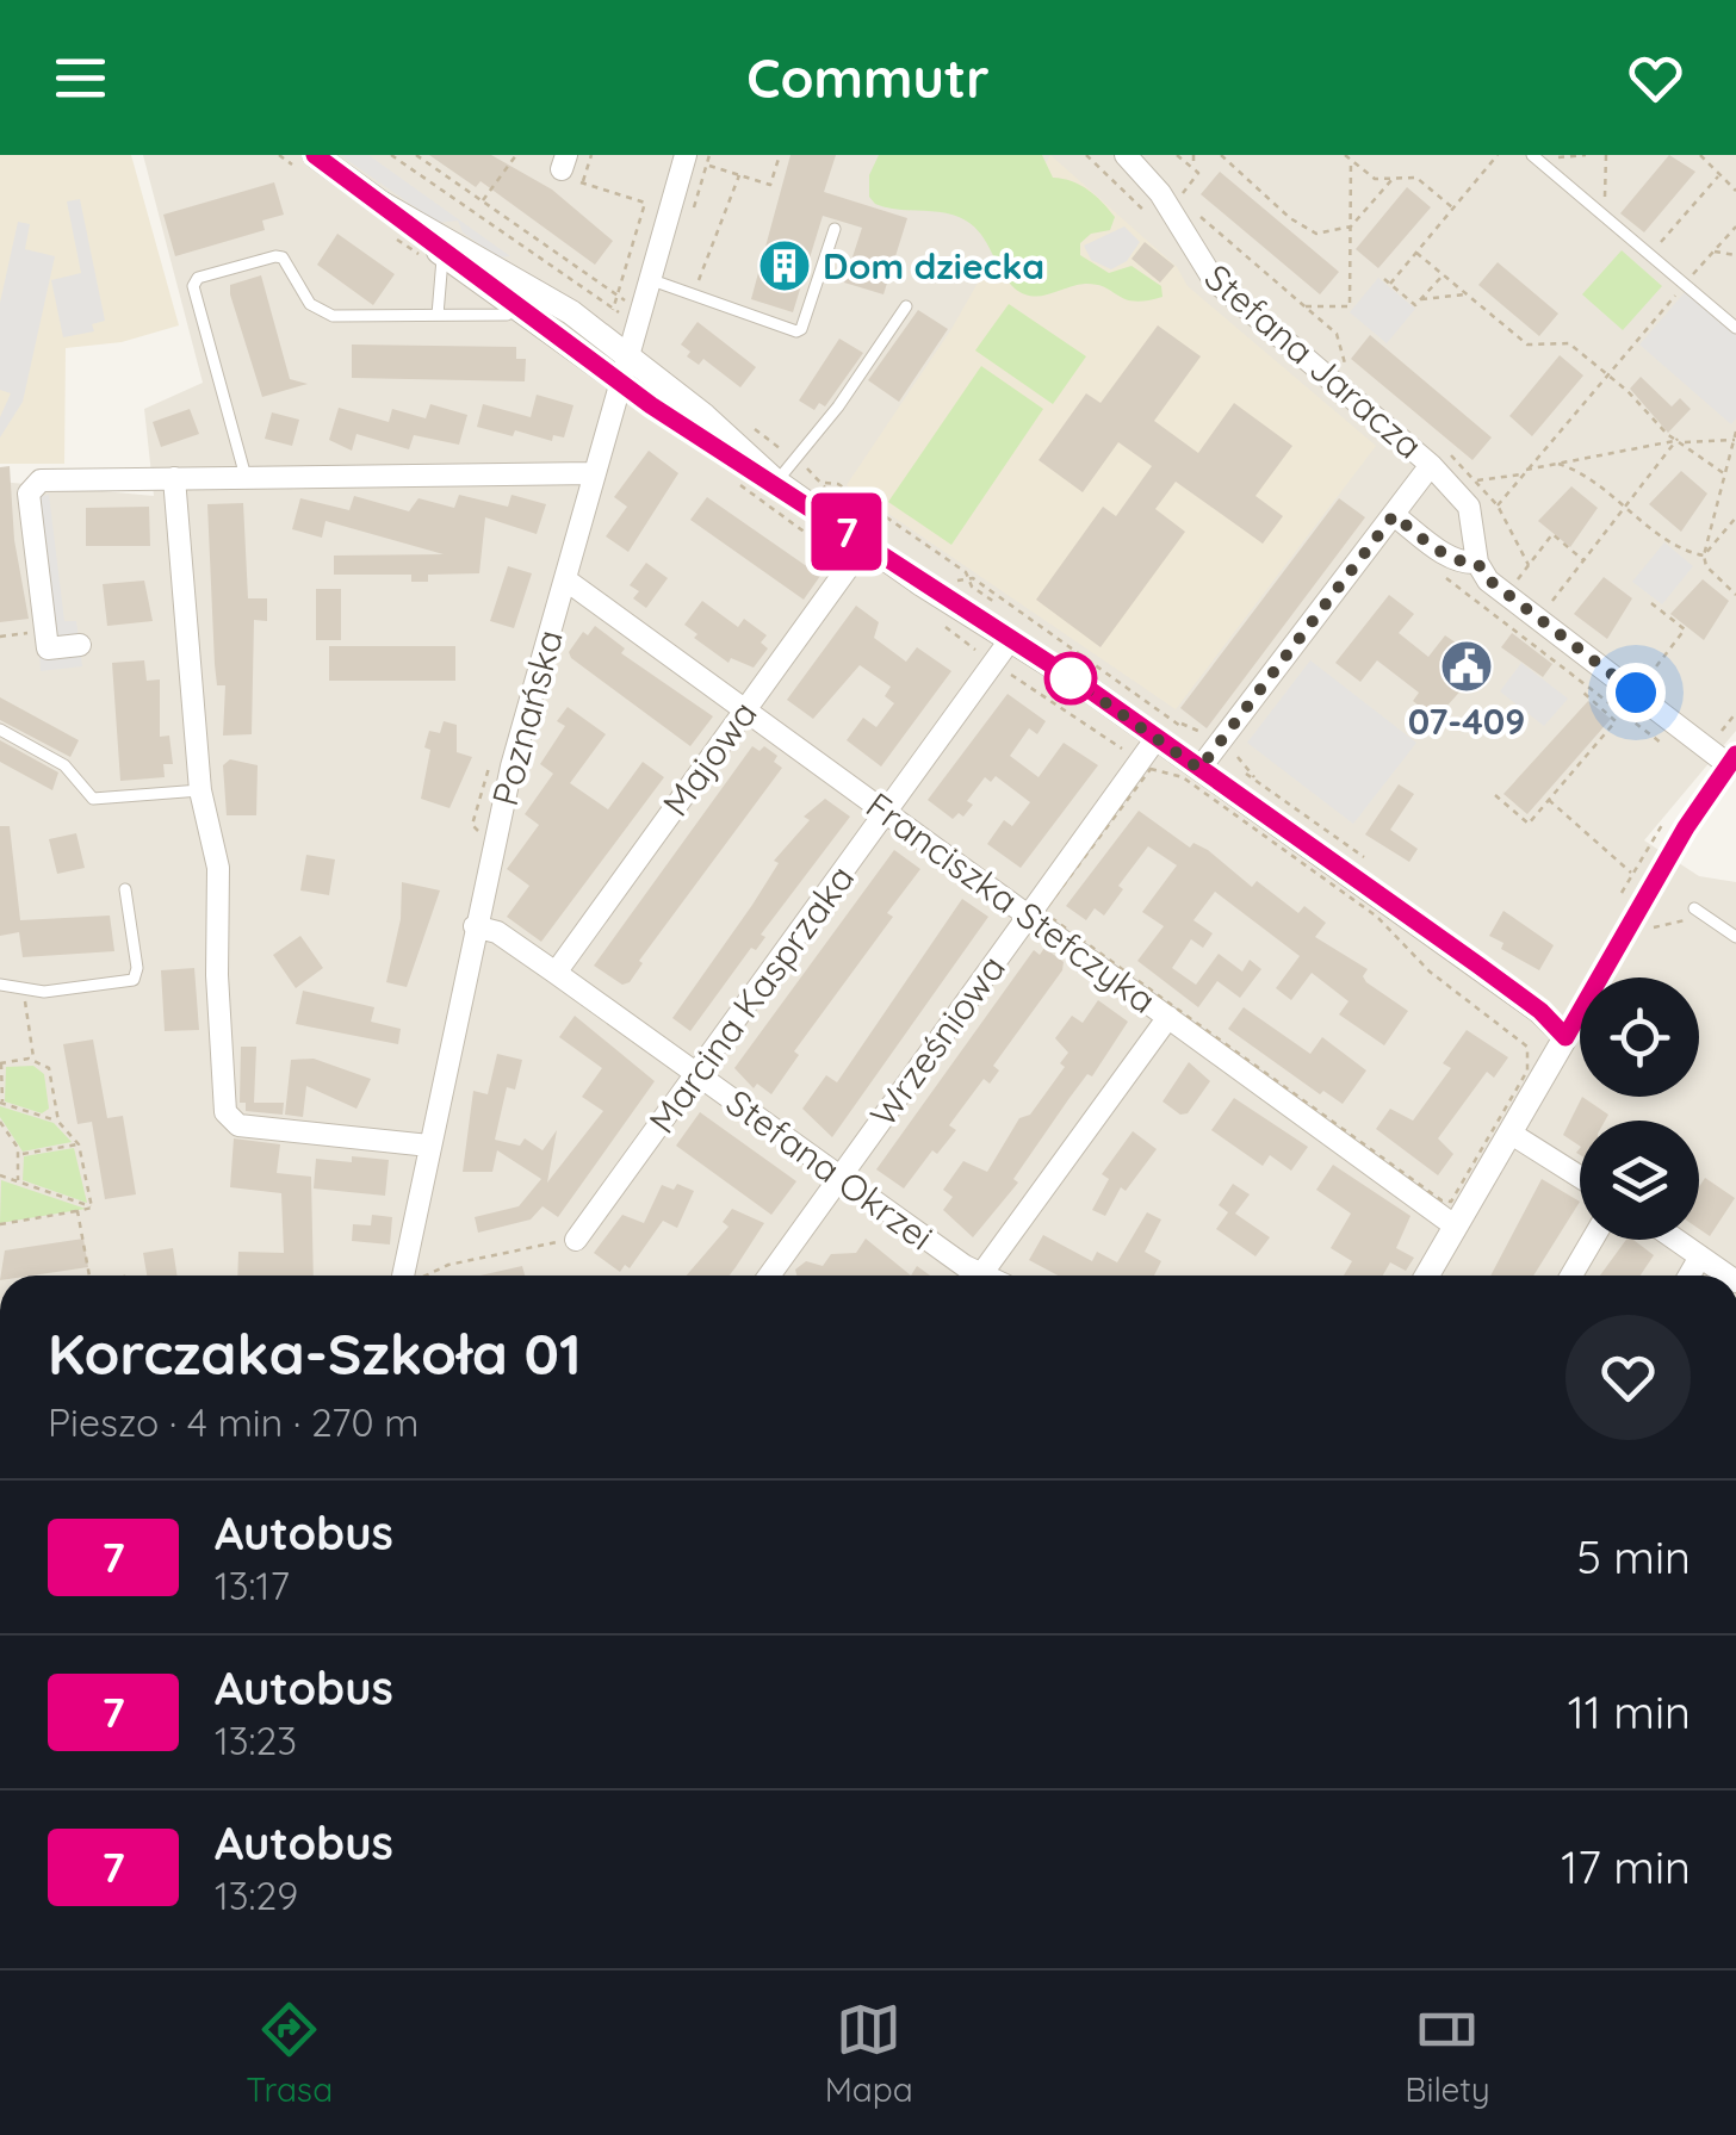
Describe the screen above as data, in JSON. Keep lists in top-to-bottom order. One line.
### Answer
{"streets":{"street":["Stefana Jaracza","Poznańska","Majowa","Franciszka Stefczyka","Marcina Kasprzaka","Wrześniowa","Stefana Okrzei"]},"crossings":[["Poznańska","Franciszka Stefczyka"],["Poznańska","Stefana Okrzei"],["Majowa","Franciszka Stefczyka"],["Majowa","Stefana Okrzei"],["Franciszka Stefczyka","Marcina Kasprzaka"],["Franciszka Stefczyka","Wrześniowa"],["Marcina Kasprzaka","Stefana Okrzei"],["Wrześniowa","Stefana Okrzei"]],"places":{"building":["Dom dziecka"],"public building":["07-409"]},"lines":["bus line 7"],"page":{"header":"Commutr","on_map":"7","heading":["Korczaka-Szkoła 01","Pieszo · 4 min · 270 m"],"list":[{"mark":"7","name":"Autobus","note":"13:17","value":"5 min"},{"mark":"7","name":"Autobus","note":"13:23","value":"11 min"},{"mark":"7","name":"Autobus","note":"13:29","value":"17 min"}],"tabs":["Trasa","Mapa","Bilety"]}}
